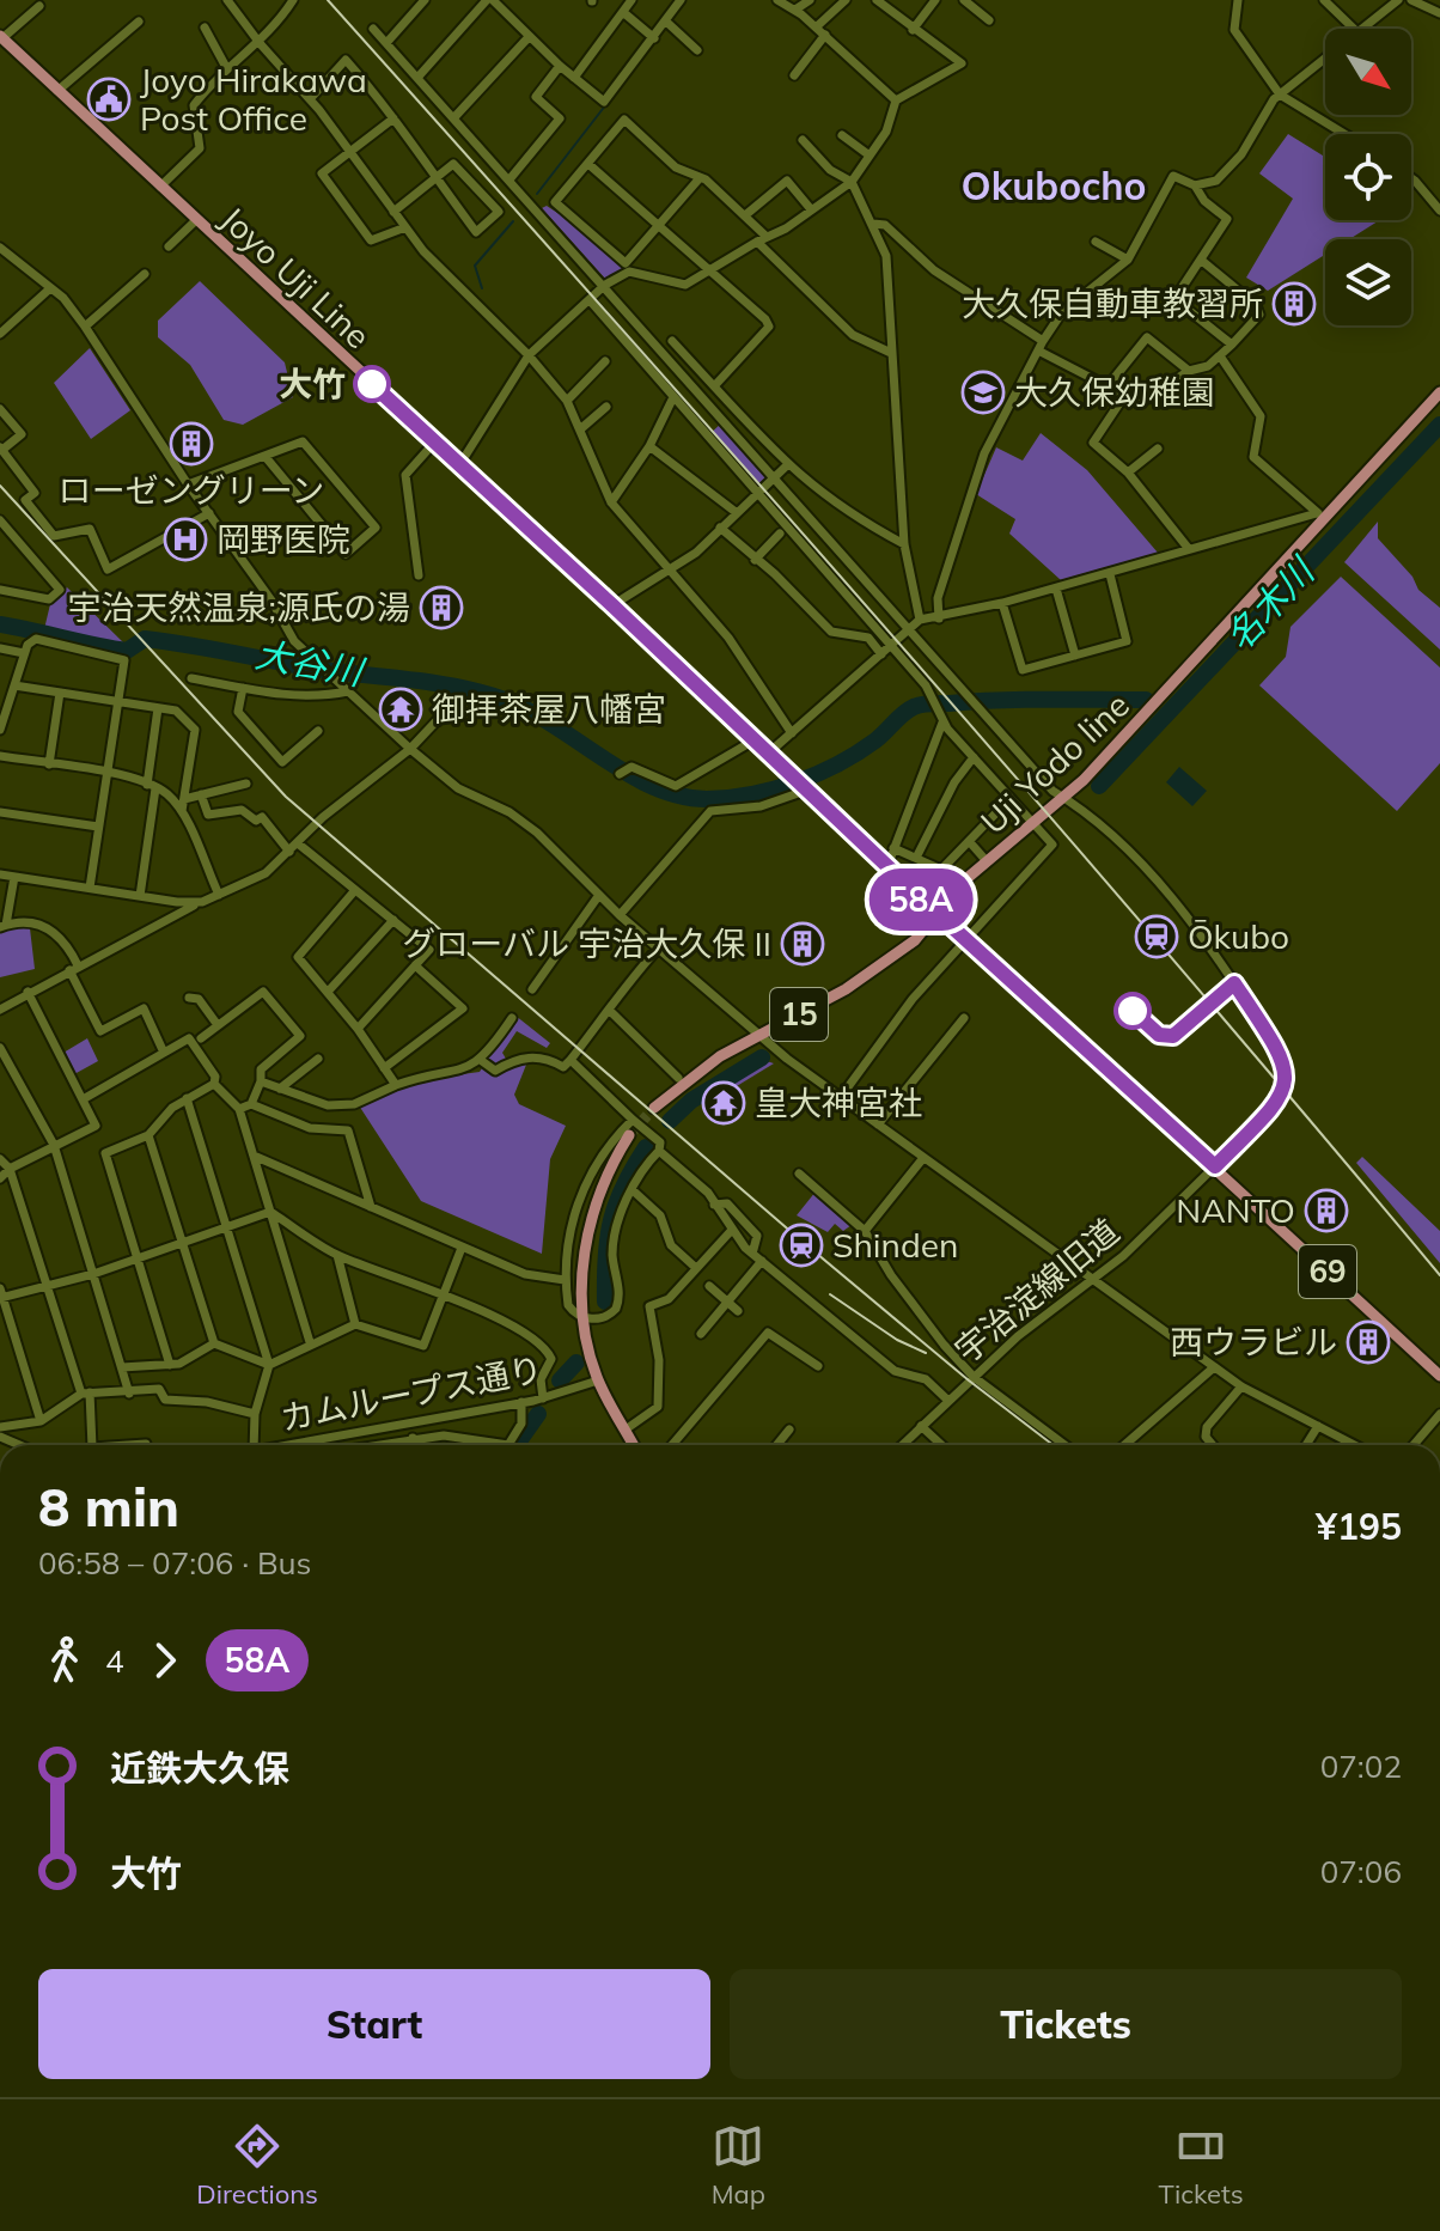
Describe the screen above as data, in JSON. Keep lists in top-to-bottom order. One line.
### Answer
{"streets":{"main road":["Joyo Uji Line","Uji Yodo line","15","69"],"street":["宇治淀線旧道","カムループス通り"]},"crossings":[["Joyo Uji Line","Uji Yodo line"],["Joyo Uji Line","宇治淀線旧道"],["Uji Yodo line","宇治淀線旧道"]],"districts":["Okubocho"],"water":["名木川","大谷川"],"places":{"public building":["Joyo Hirakawa Post Office"],"building":["大久保自動車教習所","ローゼングリーン","宇治天然温泉;源氏の湯","グローバル 宇治大久保 II","NANTO","西ウラビル"],"other":["大竹"],"school or university":["大久保幼稚園"],"hospital":["岡野医院"],"temple":["御拝茶屋八幡宮","皇大神宮社"],"station":["Ōkubo","Shinden"]},"lines":["bus line 58A"],"north":"bottom right","page":{"on_map":"58A","heading":["8 min","06:58 – 07:06 · Bus","¥195"],"legs":["4","58A"],"list":[{"name":"近鉄大久保","value":"07:02"},{"name":"大竹","value":"07:06"}],"buttons":["Start","Tickets"],"tabs":["Directions","Map","Tickets"]}}
